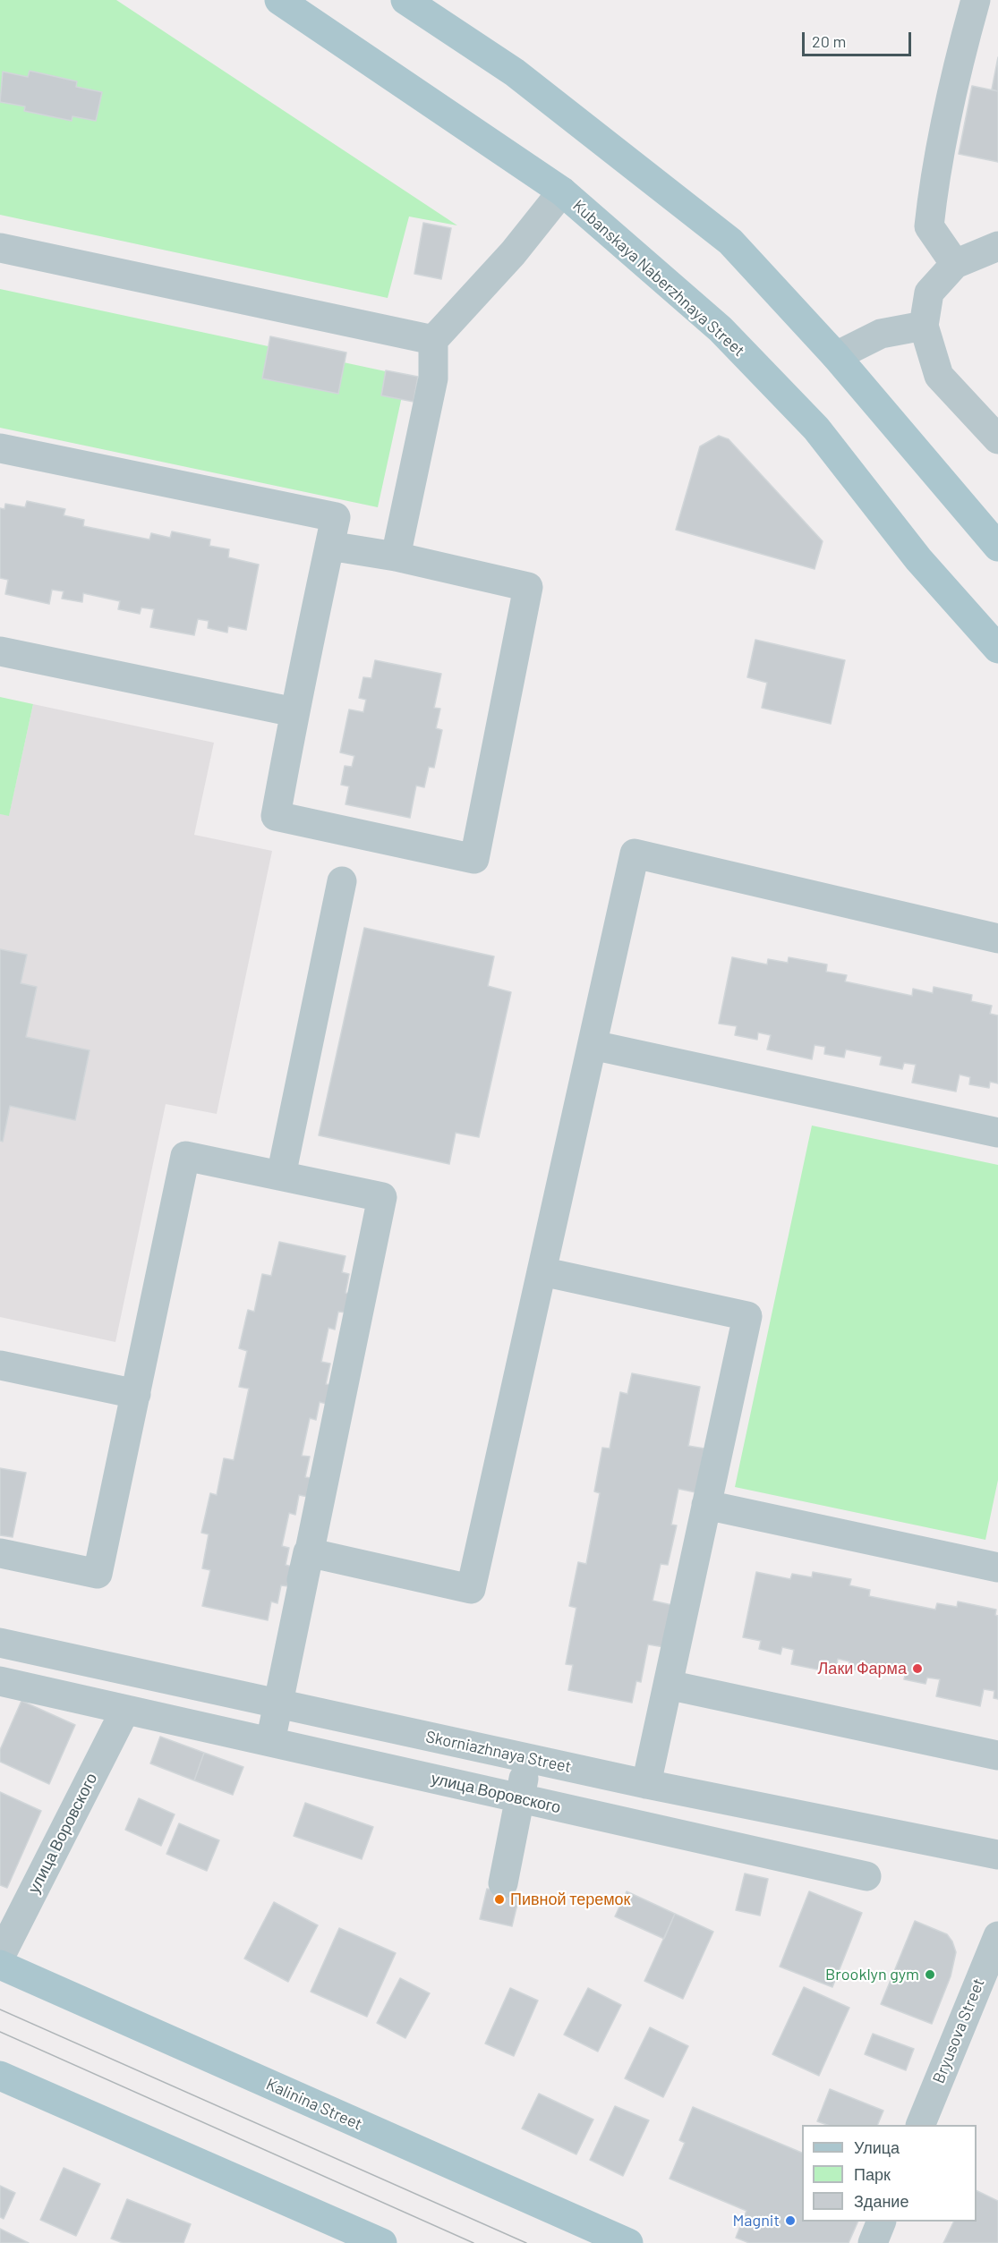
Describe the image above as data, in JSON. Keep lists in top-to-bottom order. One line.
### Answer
{"streets":{"main road":["Kubanskaya Naberzhnaya Street","Kalinina Street"],"street":["Skorniazhnaya Street","улица Воровского","Bryusova Street"]},"places":["Лаки Фарма","Пивной теремок","Brooklyn gym","Magnit"],"legend":["Улица","Парк","Здание"],"scale_bar":"20 m"}
